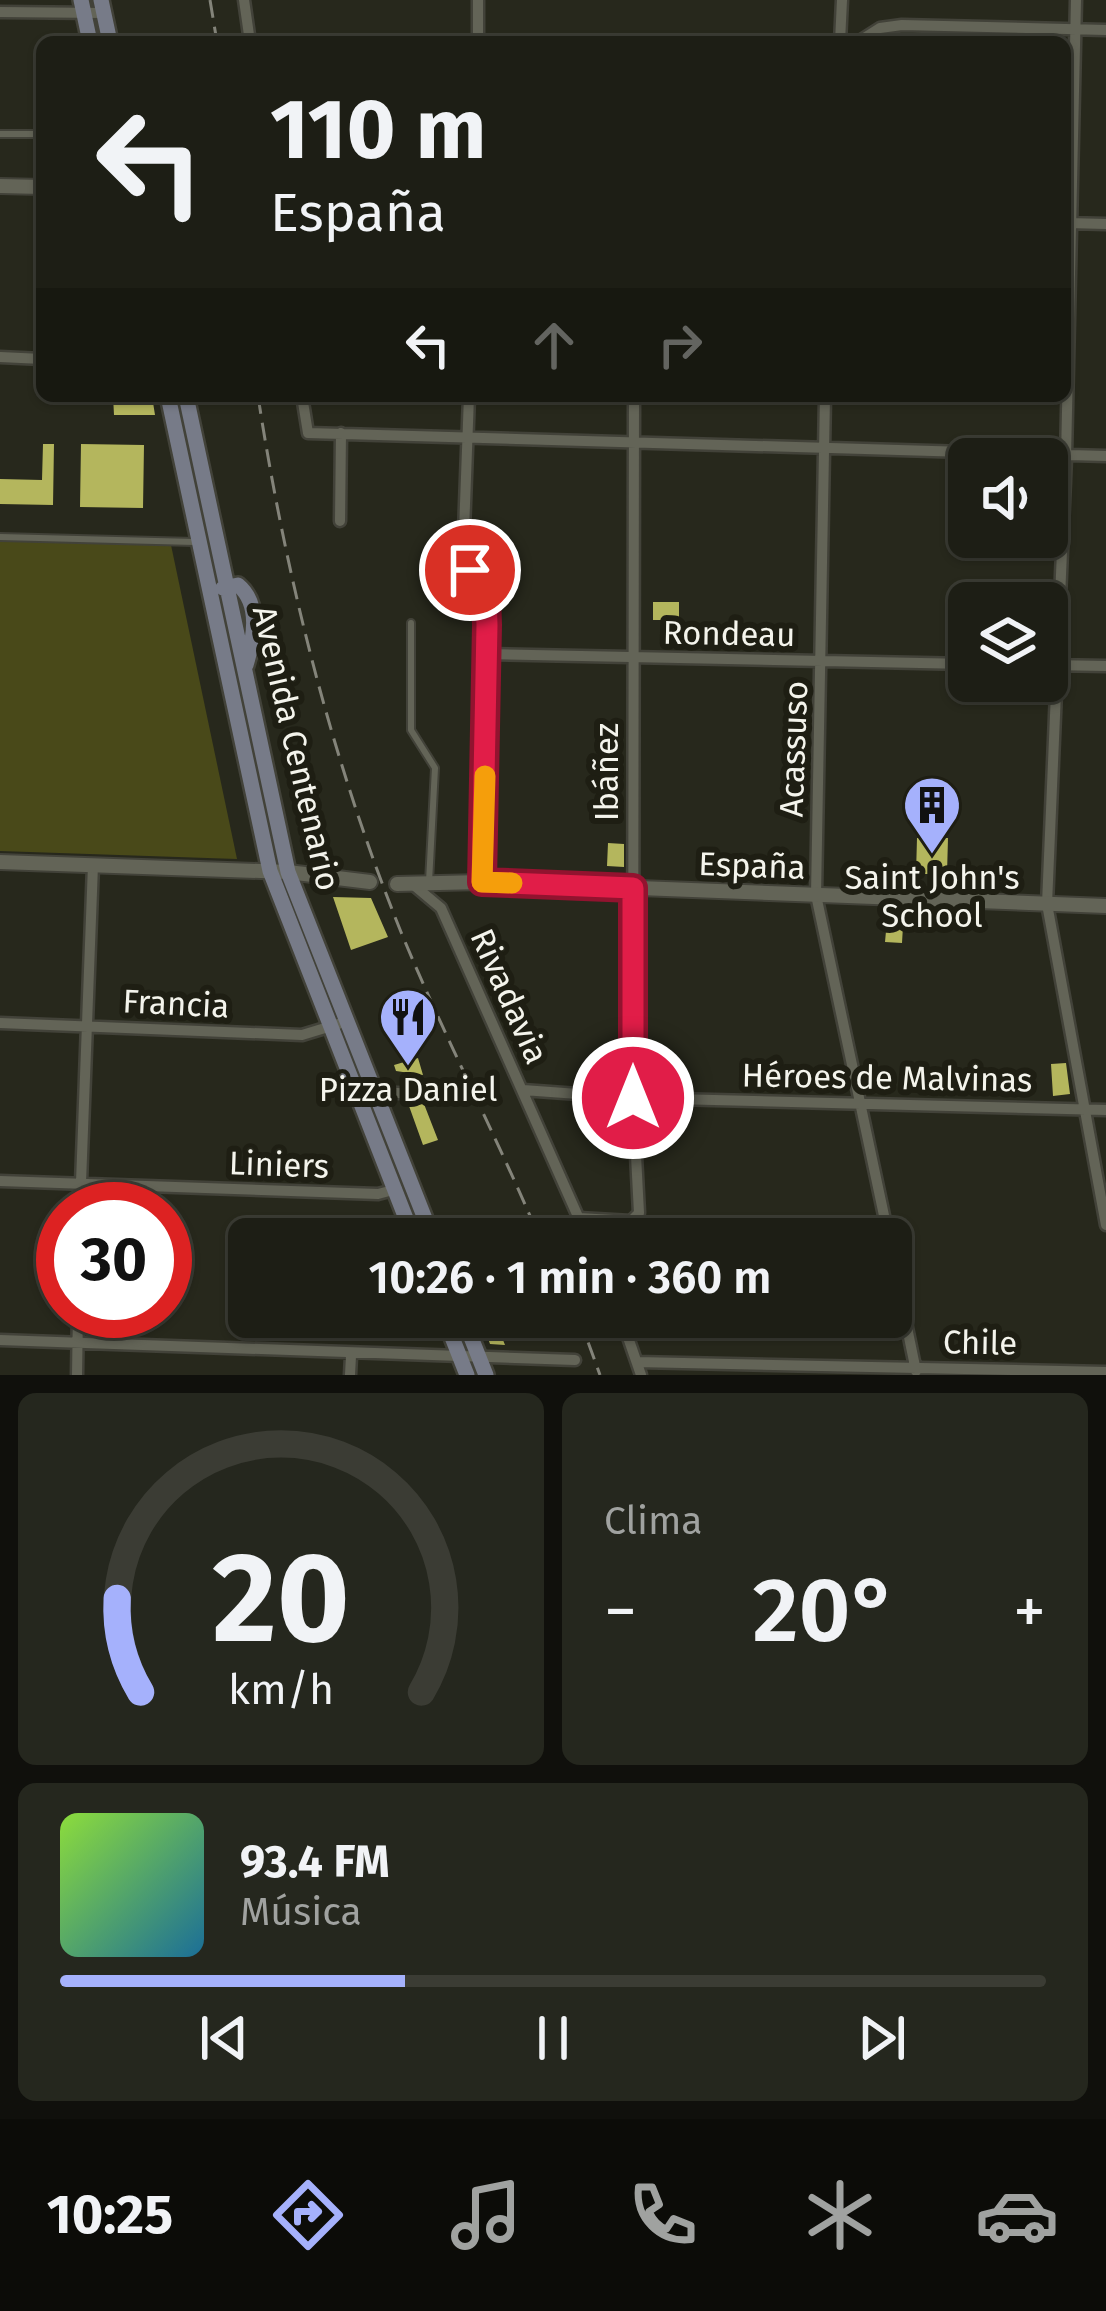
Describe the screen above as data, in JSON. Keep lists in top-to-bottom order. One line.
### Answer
{"streets":{"main road":["Avenida Centenario"],"street":["Rondeau","Acassuso","Ibáñez","España","Rivadavia","Francia","Héroes de Malvinas","Liniers","Chile"]},"crossings":[["Rondeau","Acassuso"],["Rondeau","Ibáñez"],["Avenida Centenario","Francia"],["Avenida Centenario","Liniers"],["Acassuso","España"],["Acassuso","Héroes de Malvinas"],["Ibáñez","España"],["Ibáñez","Héroes de Malvinas"],["España","Rivadavia"],["Rivadavia","Héroes de Malvinas"]],"places":{"building":["Saint John's School"],"restaurant":["Pizza Daniel"]},"page":{"turn":["110 m","España"],"limit":"30","trip":"10:26 · 1 min · 360 m","tile":"Clima","heat":["−","20°","+"],"song":["93.4 FM","Música"],"tabs":"10:25","gauge":["20","km/h"]}}
